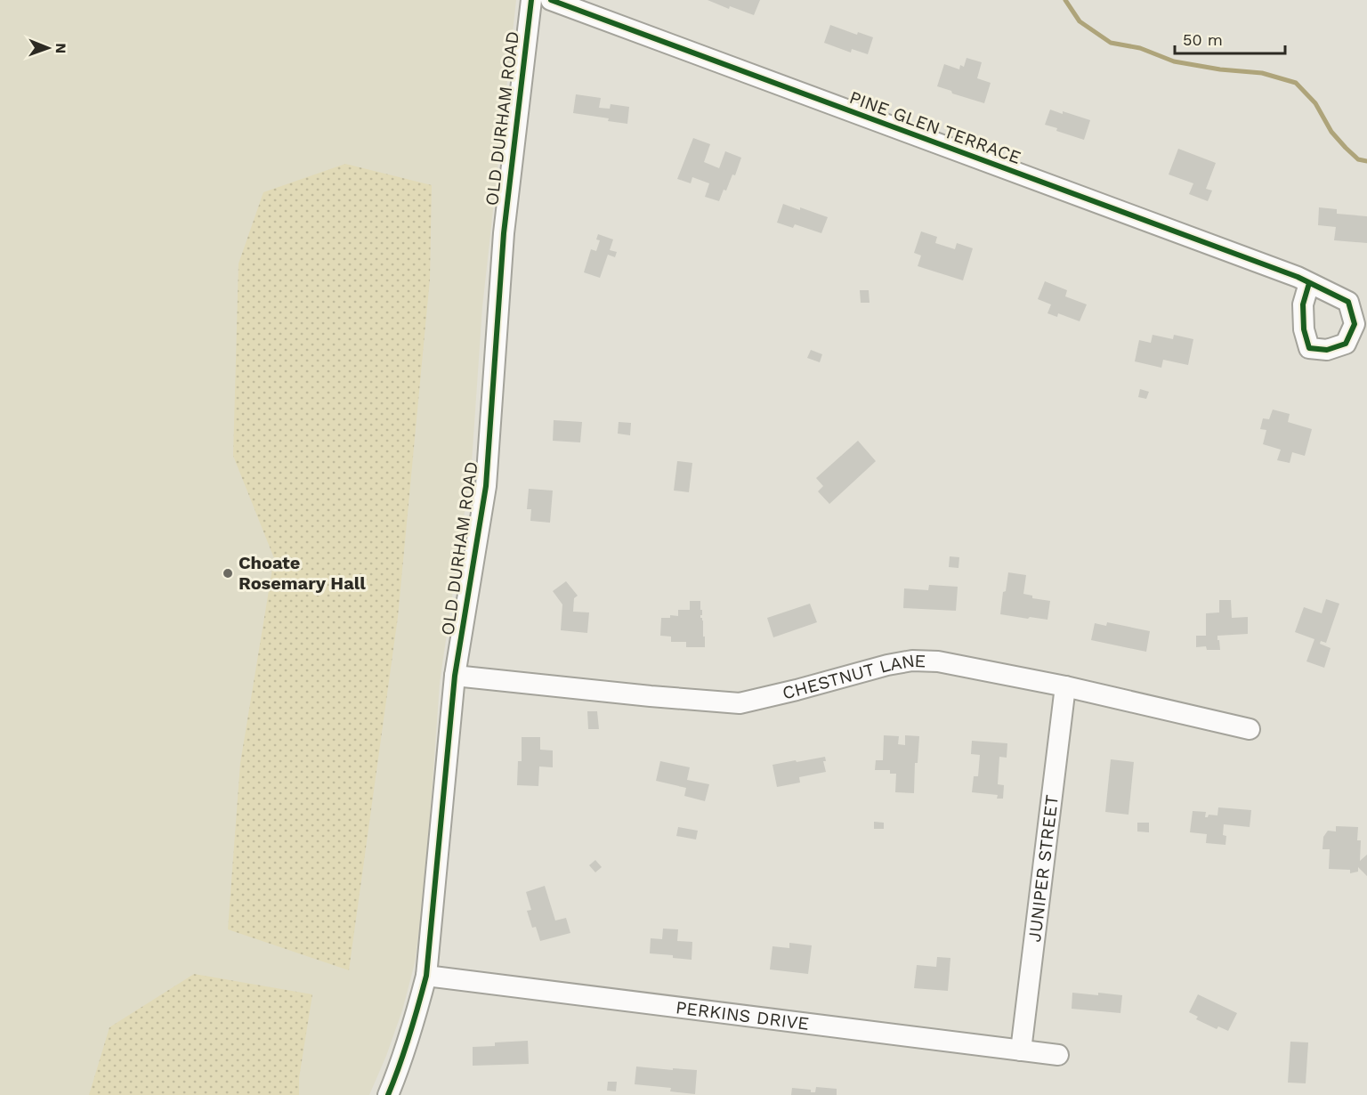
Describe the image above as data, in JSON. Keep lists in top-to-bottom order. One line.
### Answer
{"streets":{"street":["OLD DURHAM ROAD","PINE GLEN TERRACE","CHESTNUT LANE","JUNIPER STREET","PERKINS DRIVE"]},"crossings":[["OLD DURHAM ROAD","CHESTNUT LANE"],["OLD DURHAM ROAD","PERKINS DRIVE"],["CHESTNUT LANE","JUNIPER STREET"],["JUNIPER STREET","PERKINS DRIVE"]],"places":["Choate Rosemary Hall"],"scale_bar":"50 m","north":"right"}
